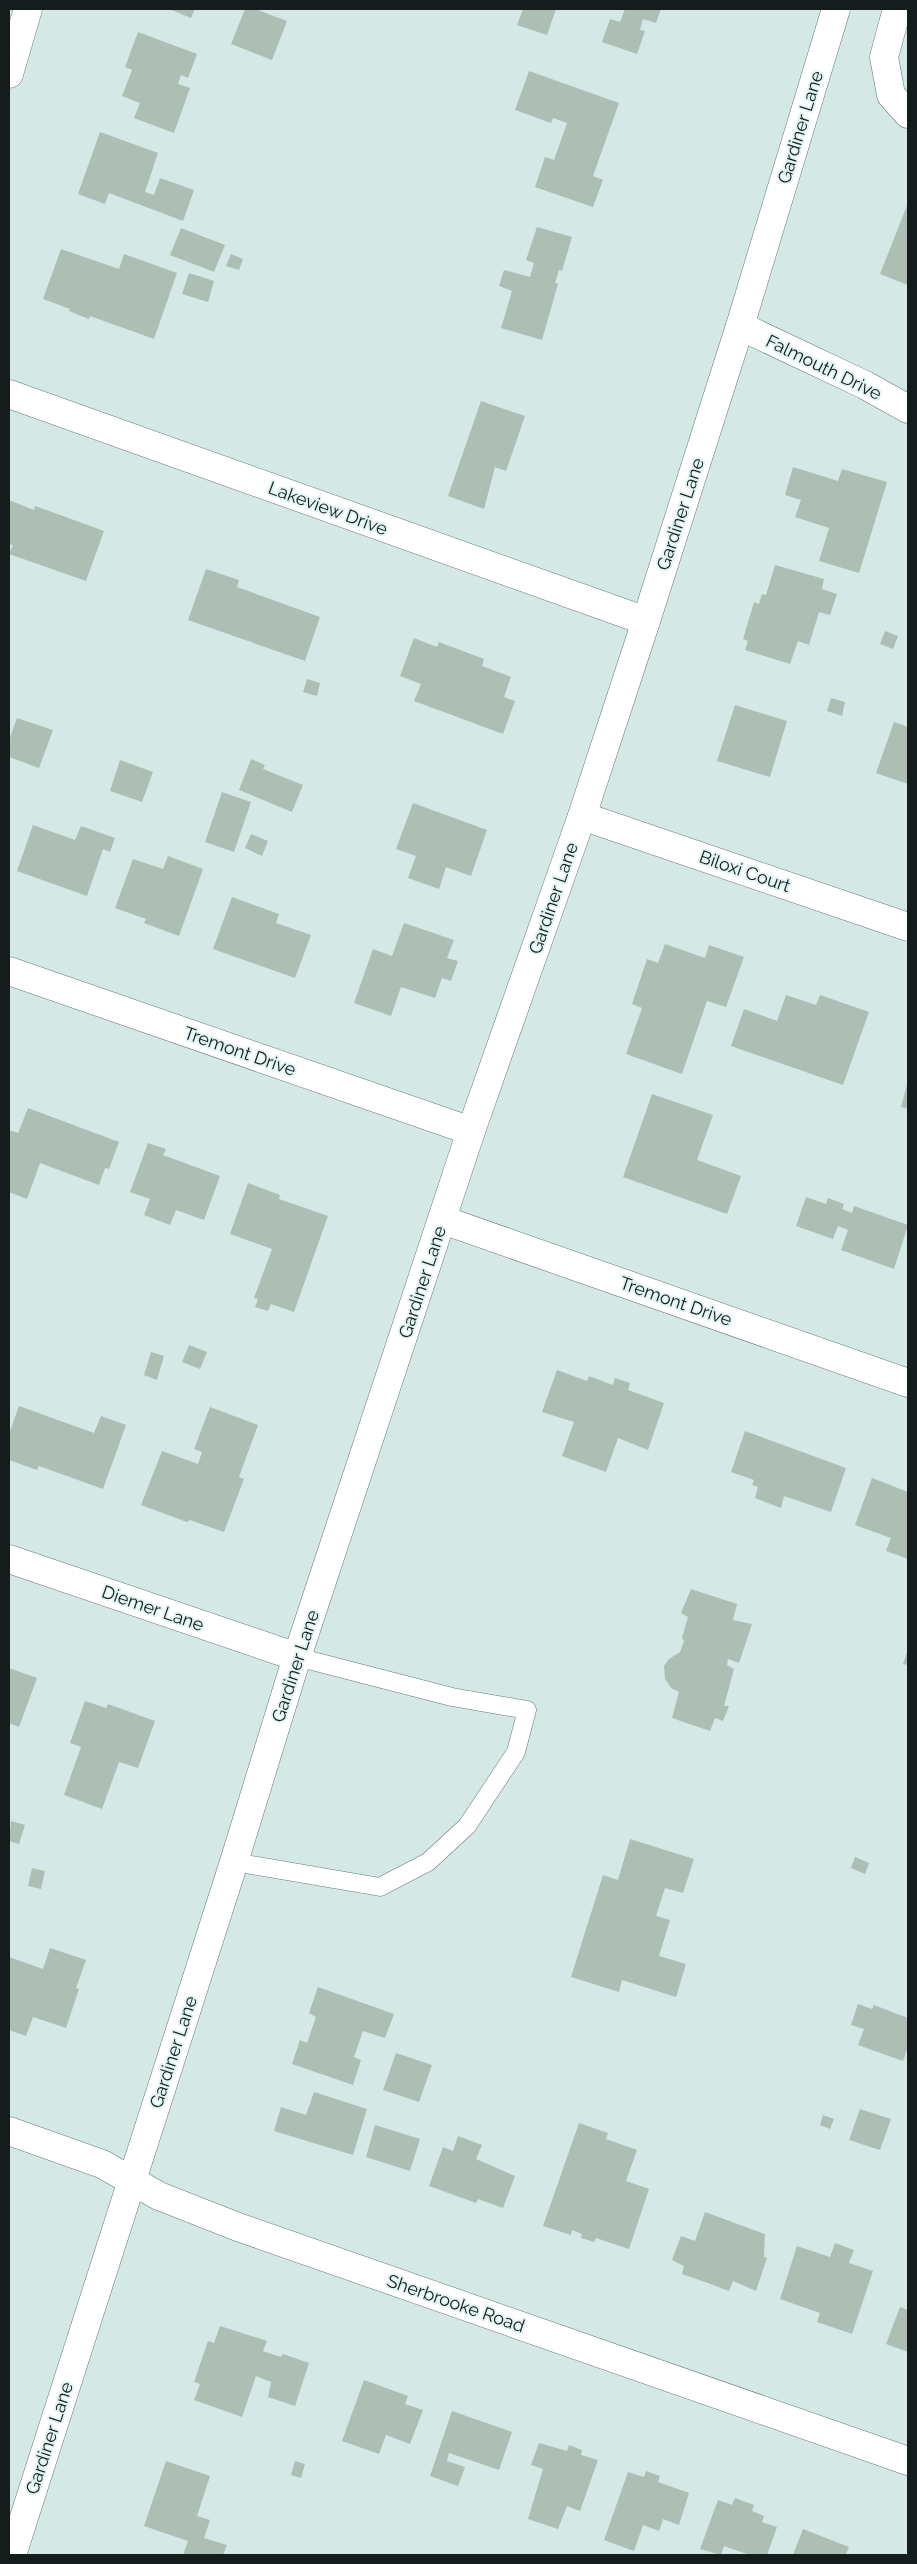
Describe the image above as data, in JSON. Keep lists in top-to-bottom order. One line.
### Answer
{"streets":{"street":["Gardiner Lane","Falmouth Drive","Lakeview Drive","Biloxi Court","Tremont Drive","Diemer Lane","Sherbrooke Road"]},"crossings":[["Gardiner Lane","Falmouth Drive"],["Gardiner Lane","Lakeview Drive"],["Gardiner Lane","Biloxi Court"],["Gardiner Lane","Tremont Drive"],["Gardiner Lane","Diemer Lane"],["Gardiner Lane","Sherbrooke Road"]]}
